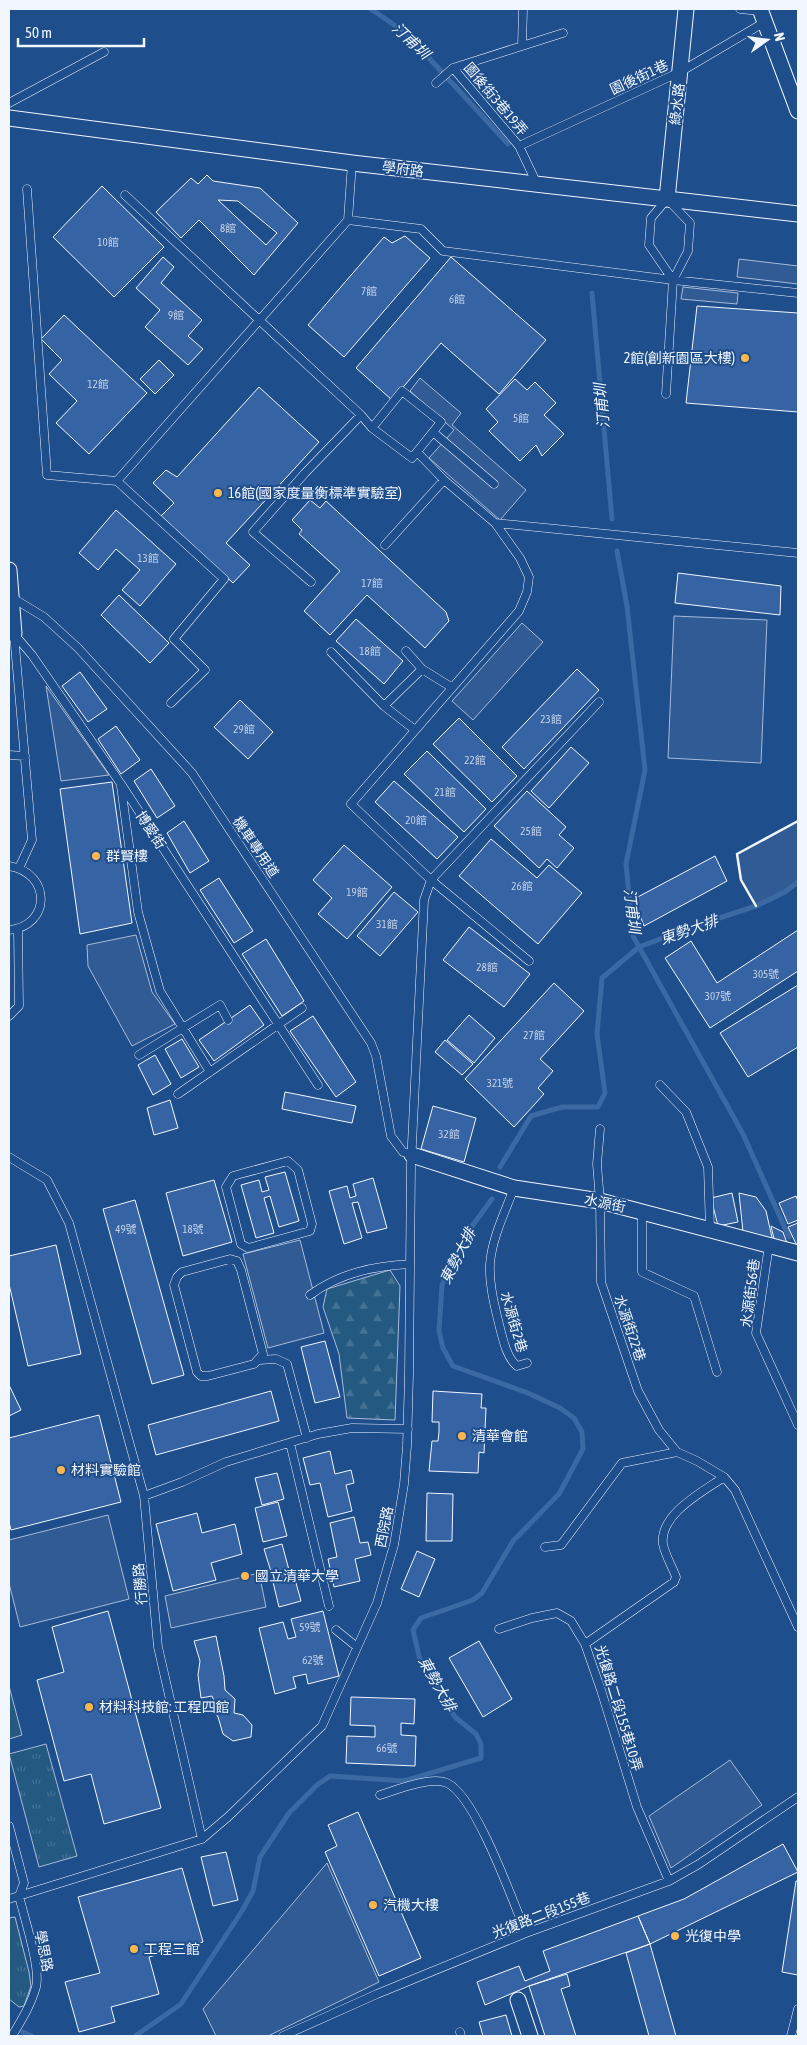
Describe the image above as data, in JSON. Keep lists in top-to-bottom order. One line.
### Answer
{"streets":{"street":["綠水路","學府路","水源街"],"lane":["園後街1巷","園後街3巷19弄","博愛街","機車專用道","水源街56巷","水源街2巷","水源街22巷","西院路","行勝路","光復路二段155巷10弄","光復路二段155巷","學思路"]},"crossings":[["園後街1巷","園後街3巷19弄"],["園後街1巷","綠水路"],["園後街3巷19弄","學府路"],["綠水路","學府路"],["機車專用道","水源街"],["機車專用道","西院路"],["水源街","水源街56巷"],["水源街","水源街2巷"],["水源街","水源街22巷"],["水源街","西院路"],["西院路","行勝路"],["光復路二段155巷10弄","光復路二段155巷"]],"water":["汀甫圳","東勢大排"],"places":["2館(創新園區大樓)","16館(國家度量衡標準實驗室)","群賢樓","清華會館","材料實驗館","國立清華大學","材料科技館: 工程四館","汽機大樓","光復中學","工程三館"],"house_numbers":["8館","10館","7館","6館","9館","12館","5館","13館","17館","18館","23館","29館","22館","21館","20館","25館","26館","19館","31館","28館","305號","307號","27館","321號","32館","49號","18號","59號","62號","66號"],"scale_bar":"50 m","north":"right"}
